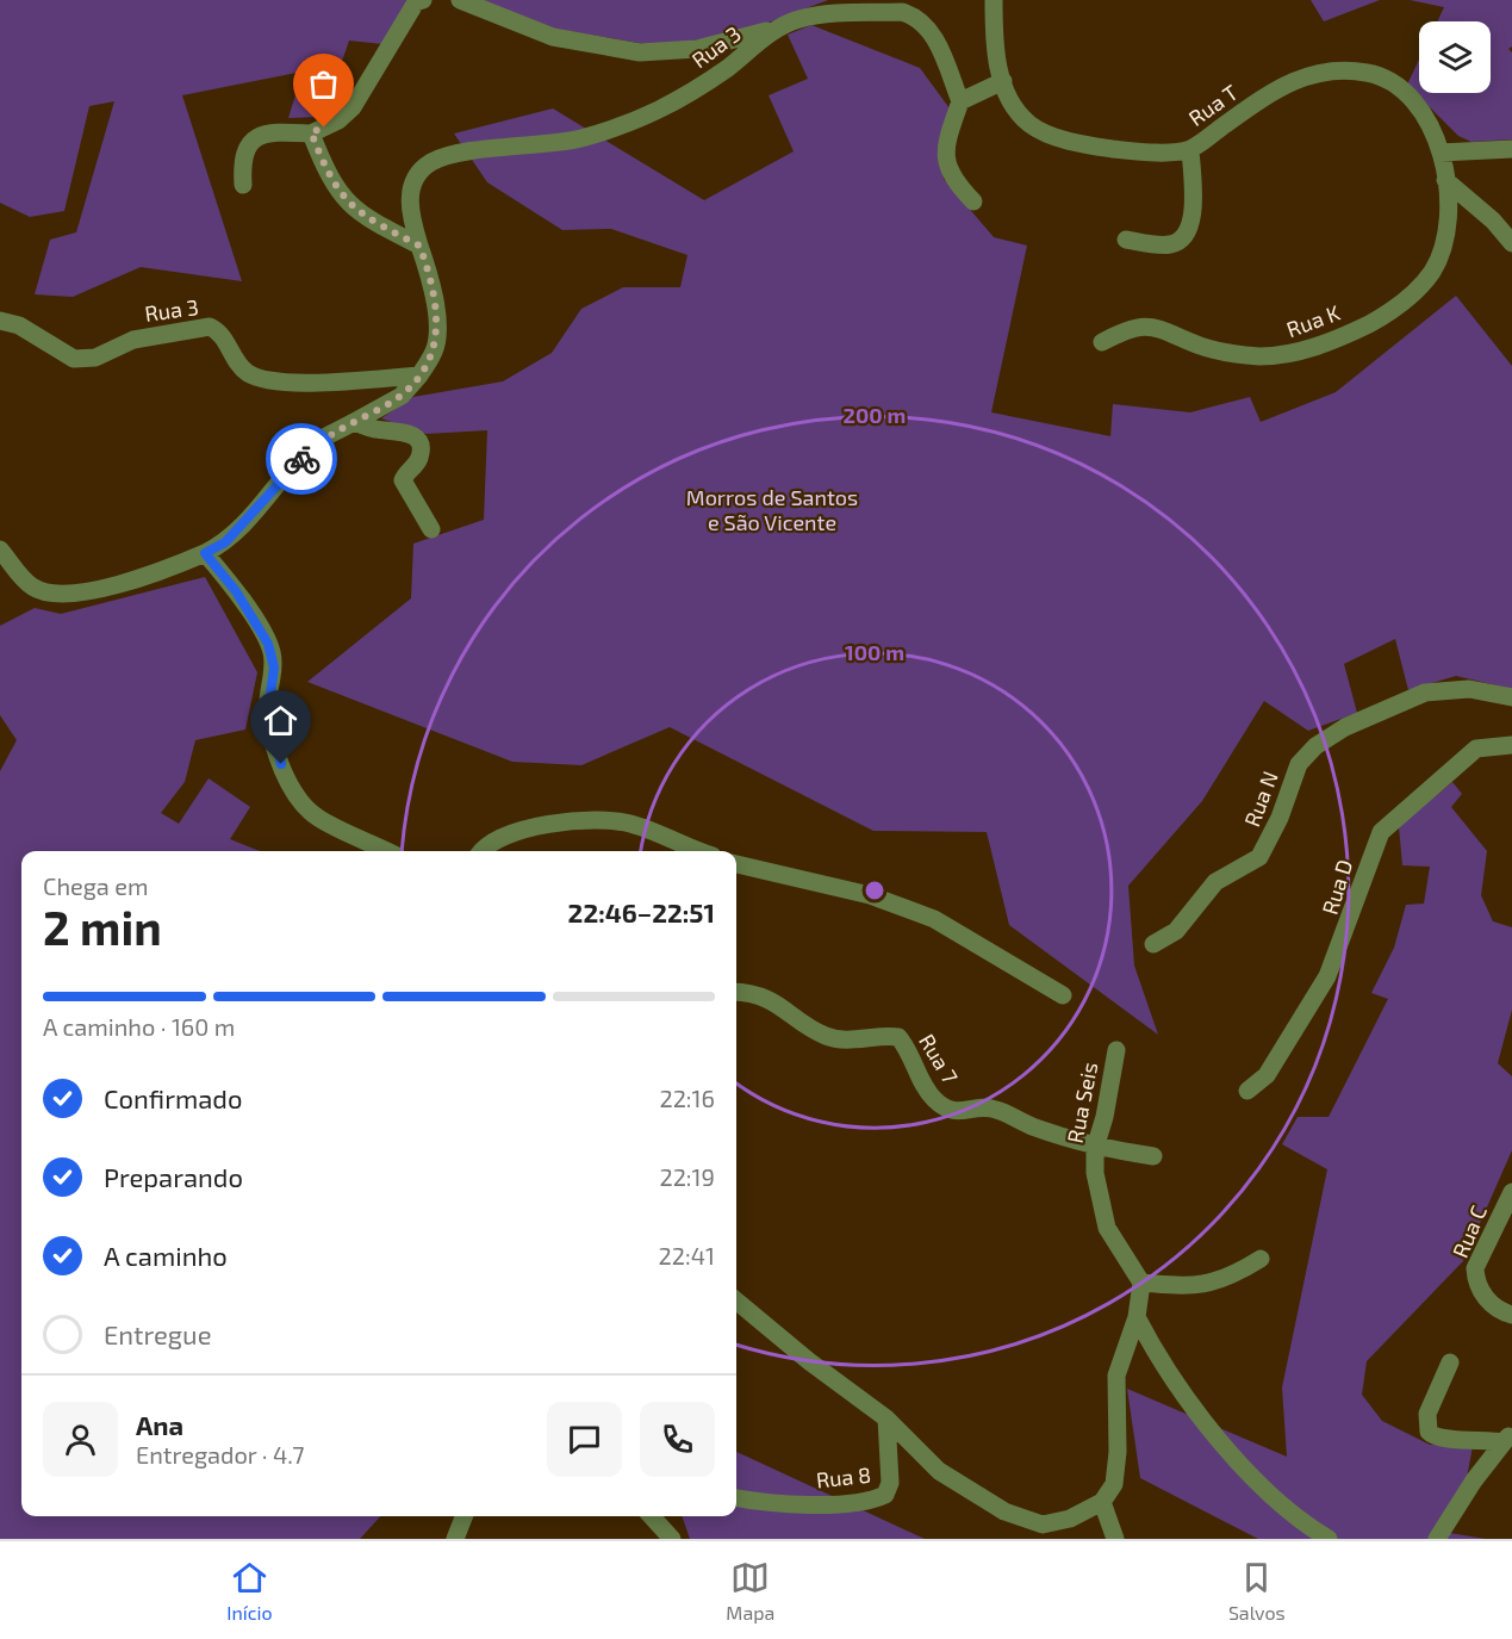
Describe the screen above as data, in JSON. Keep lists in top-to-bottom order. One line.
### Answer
{"streets":{"street":["Rua 3","Rua T","Rua K","Rua N","Rua D","Rua 7","Rua Seis","Rua C","Rua 8"]},"crossings":[["Rua T","Rua K"],["Rua 7","Rua Seis"]],"parks":["Morros de Santos e São Vicente"],"page":{"heading":["2 min","Chega em","22:46–22:51"],"panel":["Ana","Entregador · 4.7"],"bar":"A caminho · 160 m","list":[["Confirmado","22:16"],["Preparando","22:19"],["A caminho","22:41"],"Entregue"],"tabs":["Início","Mapa","Salvos"]},"rings":["200 m","100 m"]}
